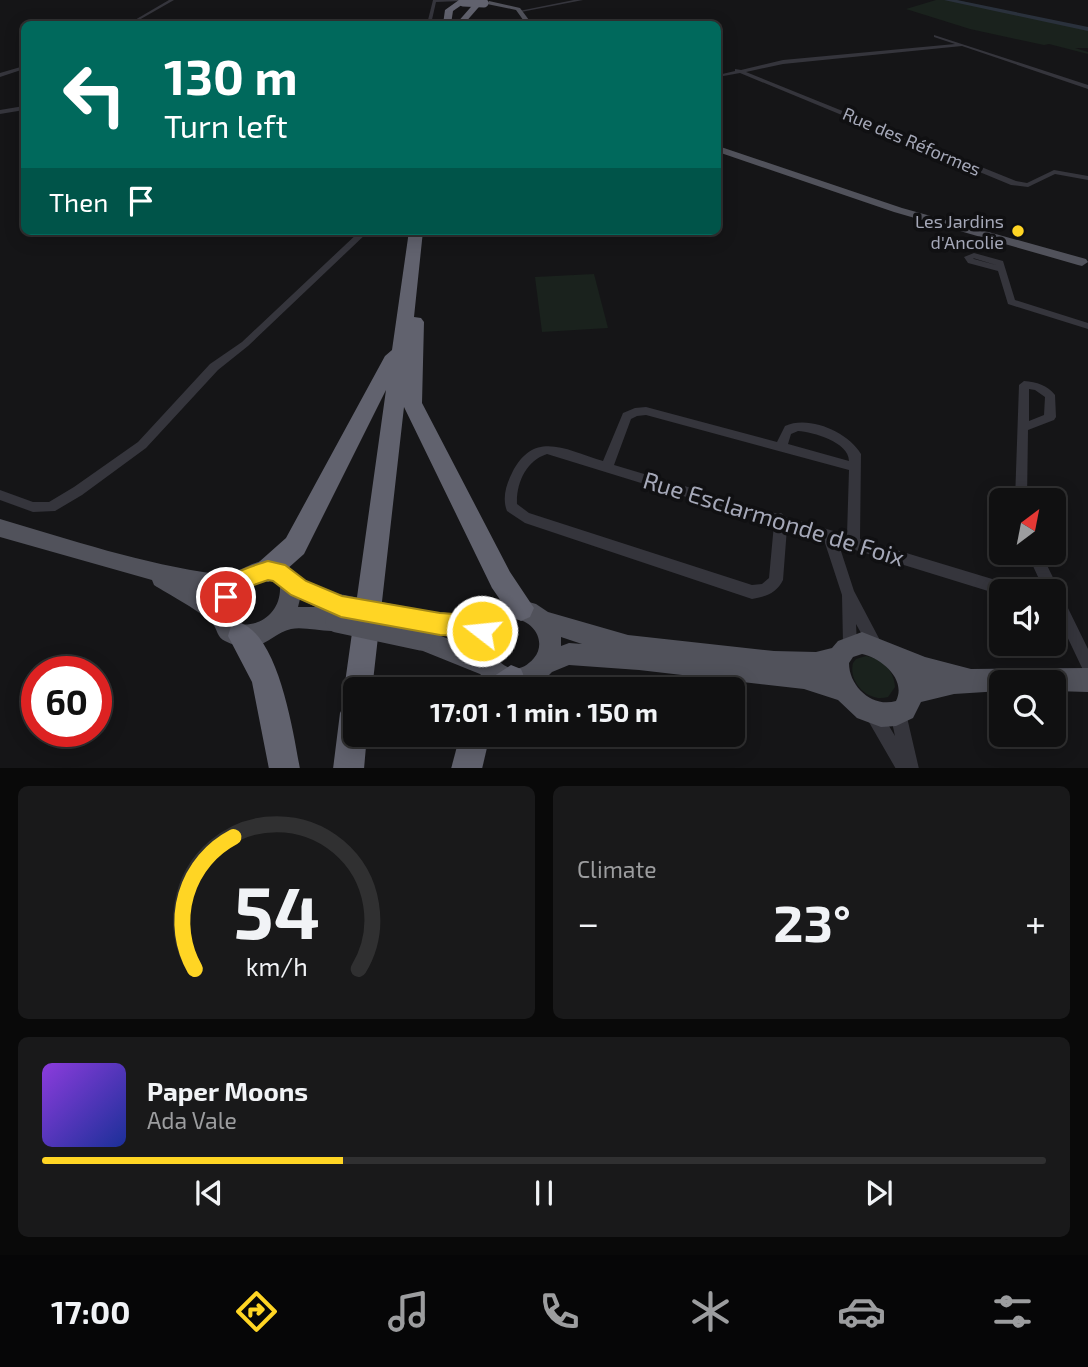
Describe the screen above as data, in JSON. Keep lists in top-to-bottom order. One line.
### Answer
{"streets":{"street":["Rue des Réformes","Rue Esclarmonde de Foix"]},"places":["Les Jardins d'Ancolie"],"north":"top right","page":{"turn":["130 m","Turn left"],"then":"Then","limit":"60","trip":"17:01 · 1 min · 150 m","tile":"Climate","heat":["−","23°","+"],"song":["Paper Moons","Ada Vale"],"tabs":"17:00","gauge":["54","km/h"]}}
